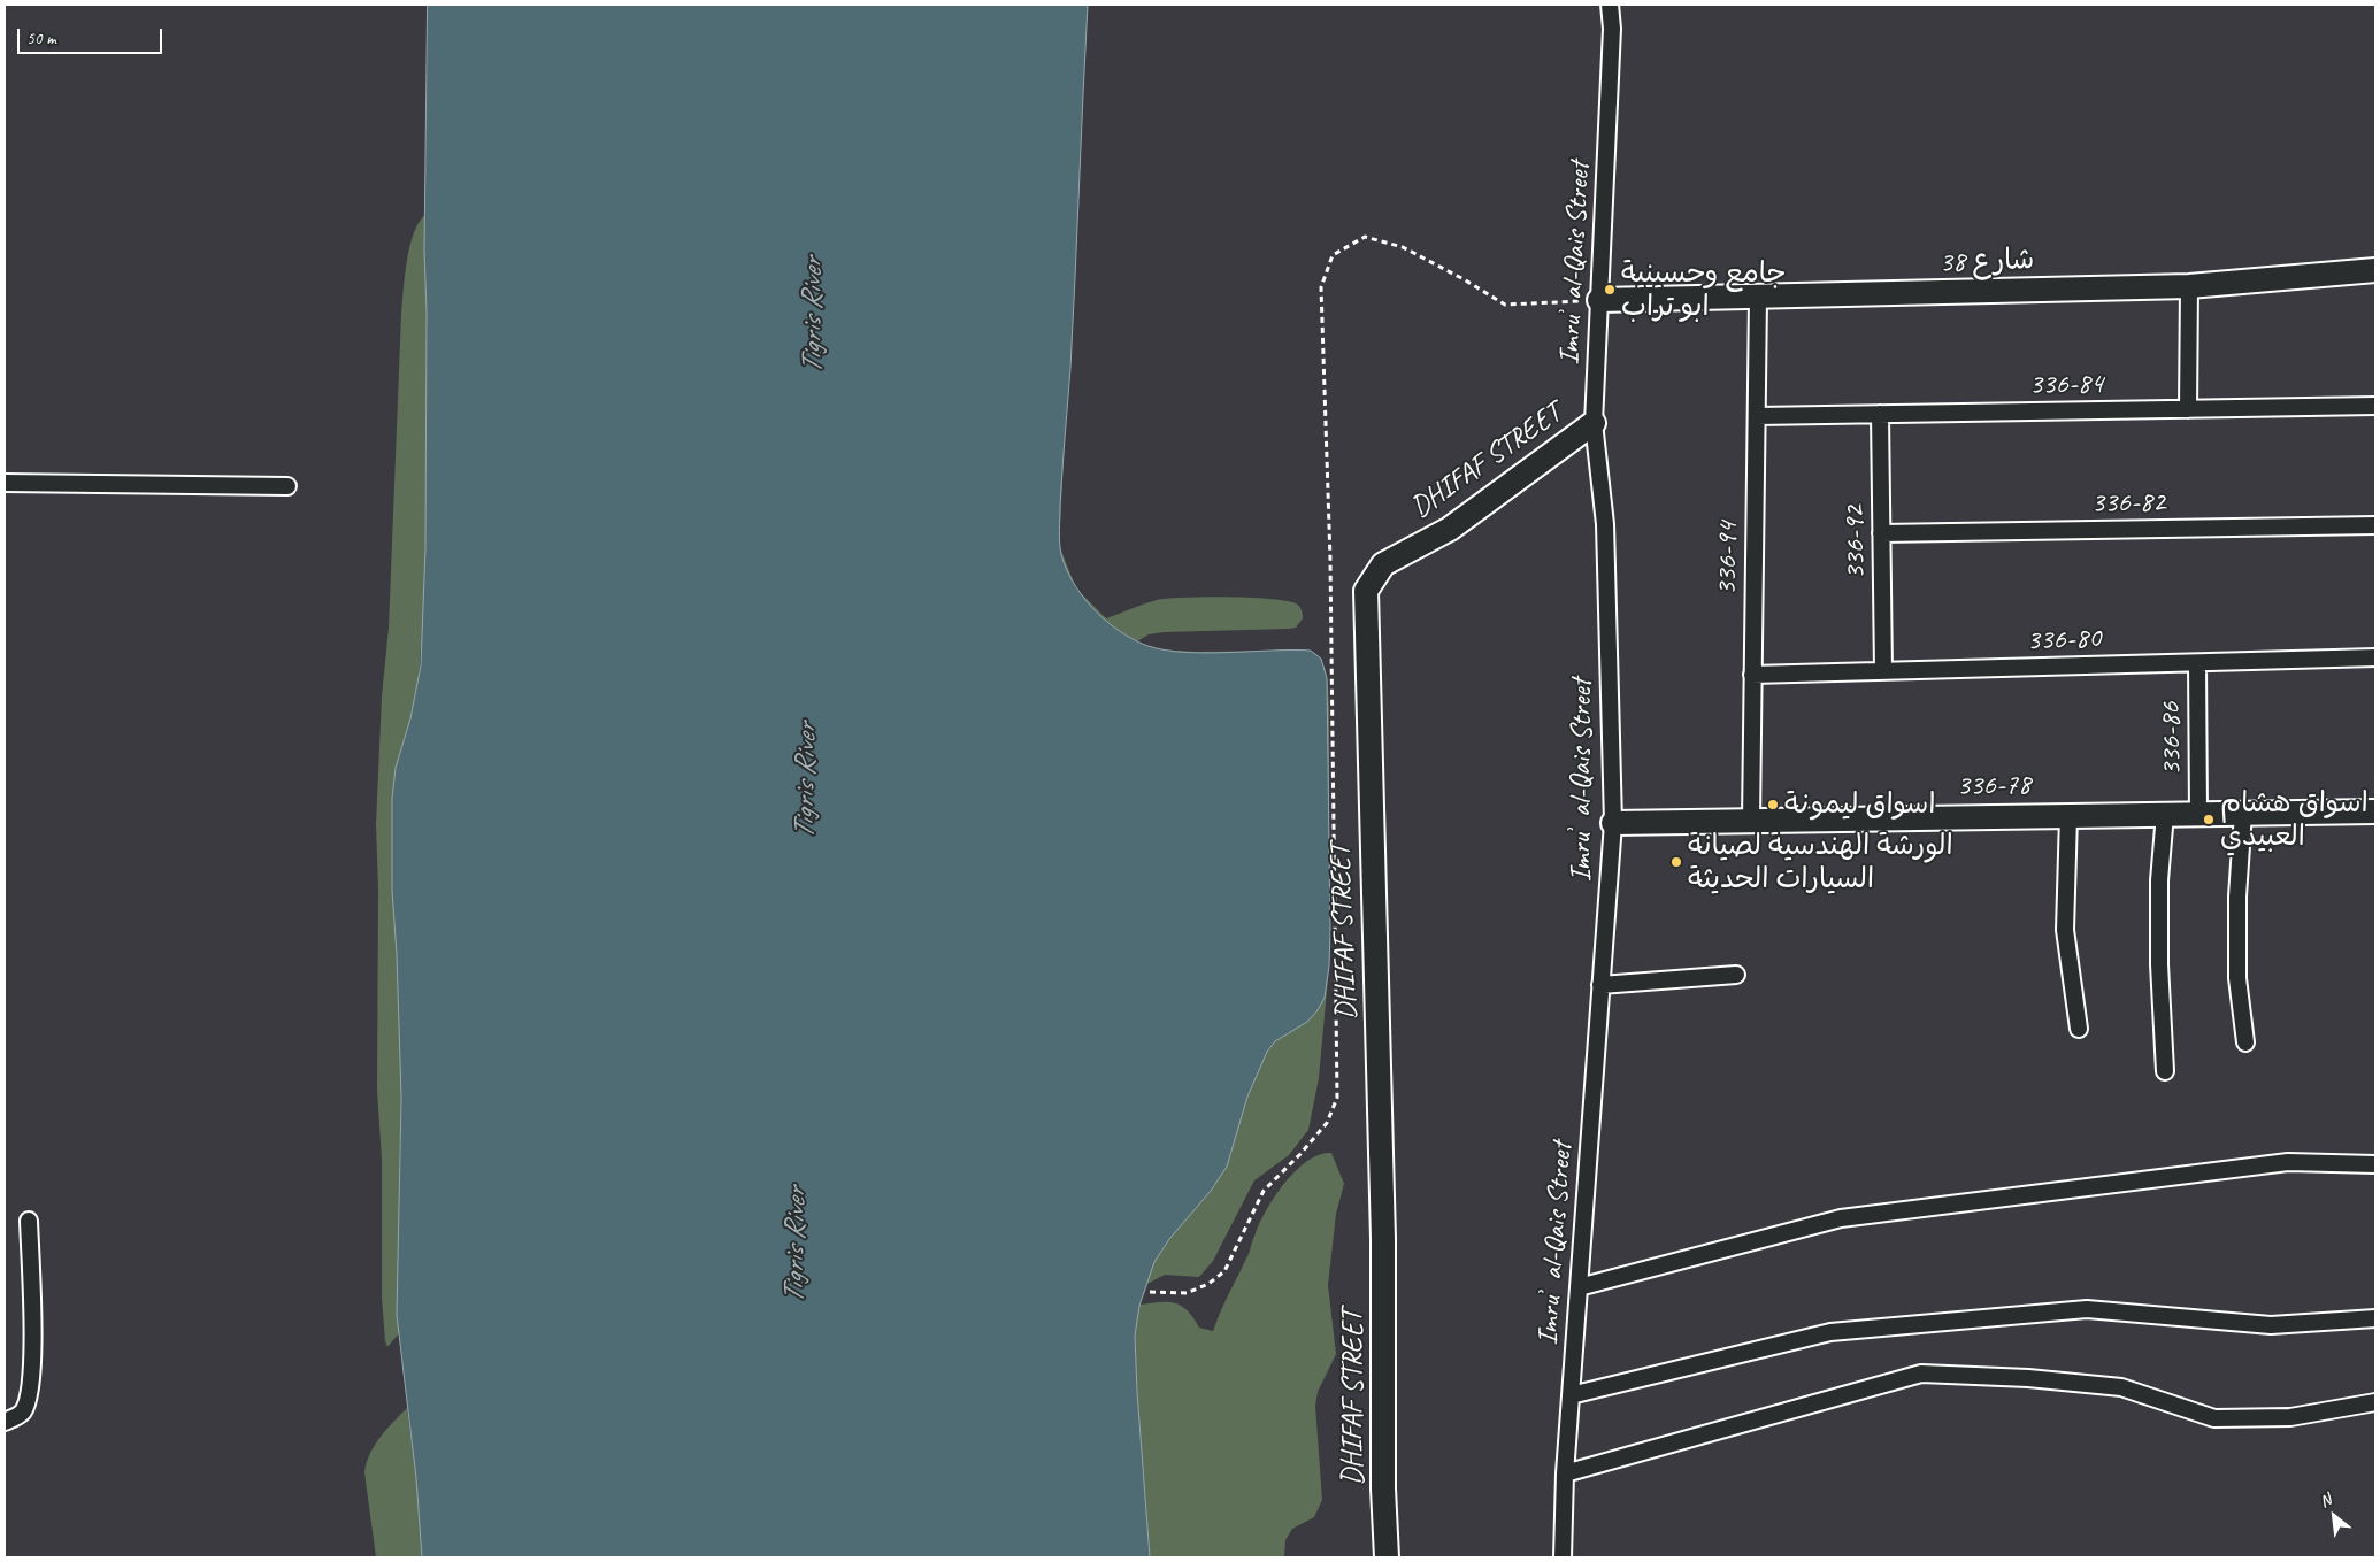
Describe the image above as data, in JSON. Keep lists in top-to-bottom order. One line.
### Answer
{"streets":{"street":["شارع 38","Imruʾ al-Qais Street","336-84","DHIFAF STREET","336-82","336-92","336-94","336-80","336-86","336-78"]},"crossings":[["شارع 38","Imruʾ al-Qais Street"],["شارع 38","336-94"],["Imruʾ al-Qais Street","DHIFAF STREET"],["Imruʾ al-Qais Street","336-78"],["336-84","336-92"],["336-84","336-94"],["336-82","336-92"],["336-92","336-80"],["336-94","336-80"],["336-94","336-78"],["336-80","336-86"],["336-86","336-78"]],"water":["Tigris River"],"places":["جامع وحسينية ابو تراب","اسواق ليمونة","اسواق هشام العبيدي","الورشة الهندسية لصيانة السيارات الحديثة"],"scale_bar":"50 m","north":"top left"}
